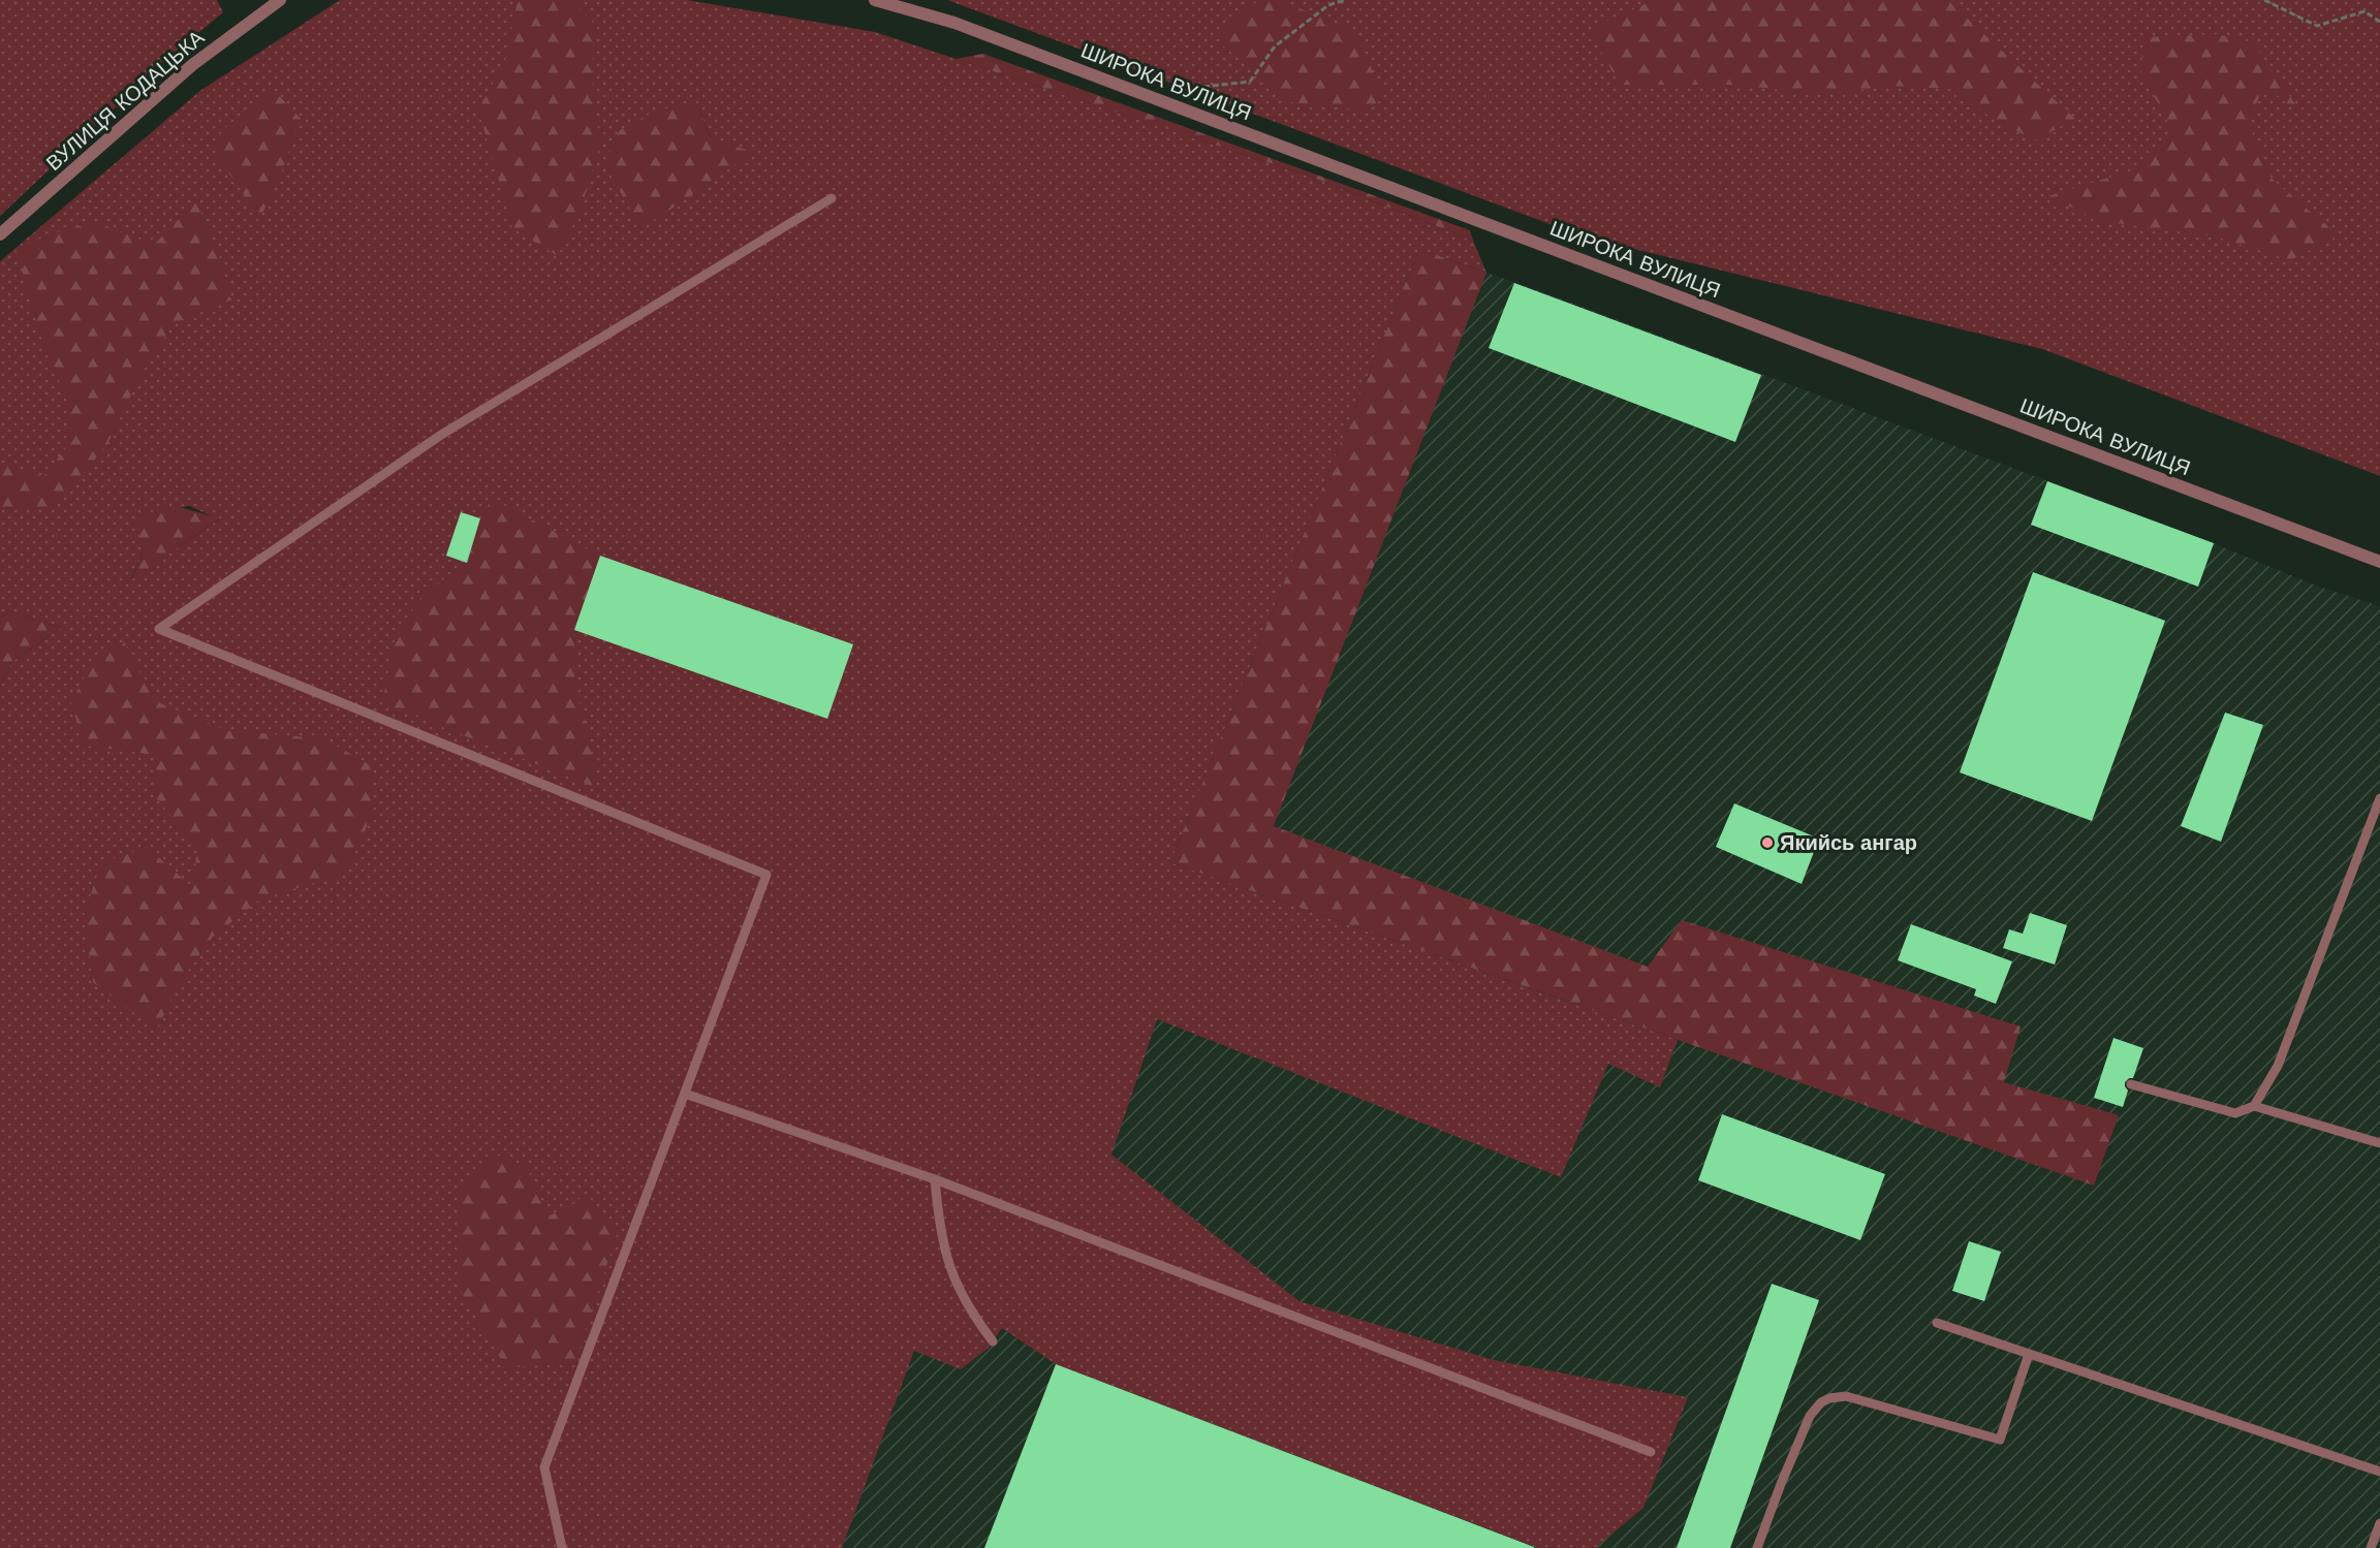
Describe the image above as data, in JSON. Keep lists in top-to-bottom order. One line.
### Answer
{"streets":{"street":["ШИРОКА ВУЛИЦЯ","ВУЛИЦЯ КОДАЦЬКА"]},"places":["Якийсь ангар"]}
